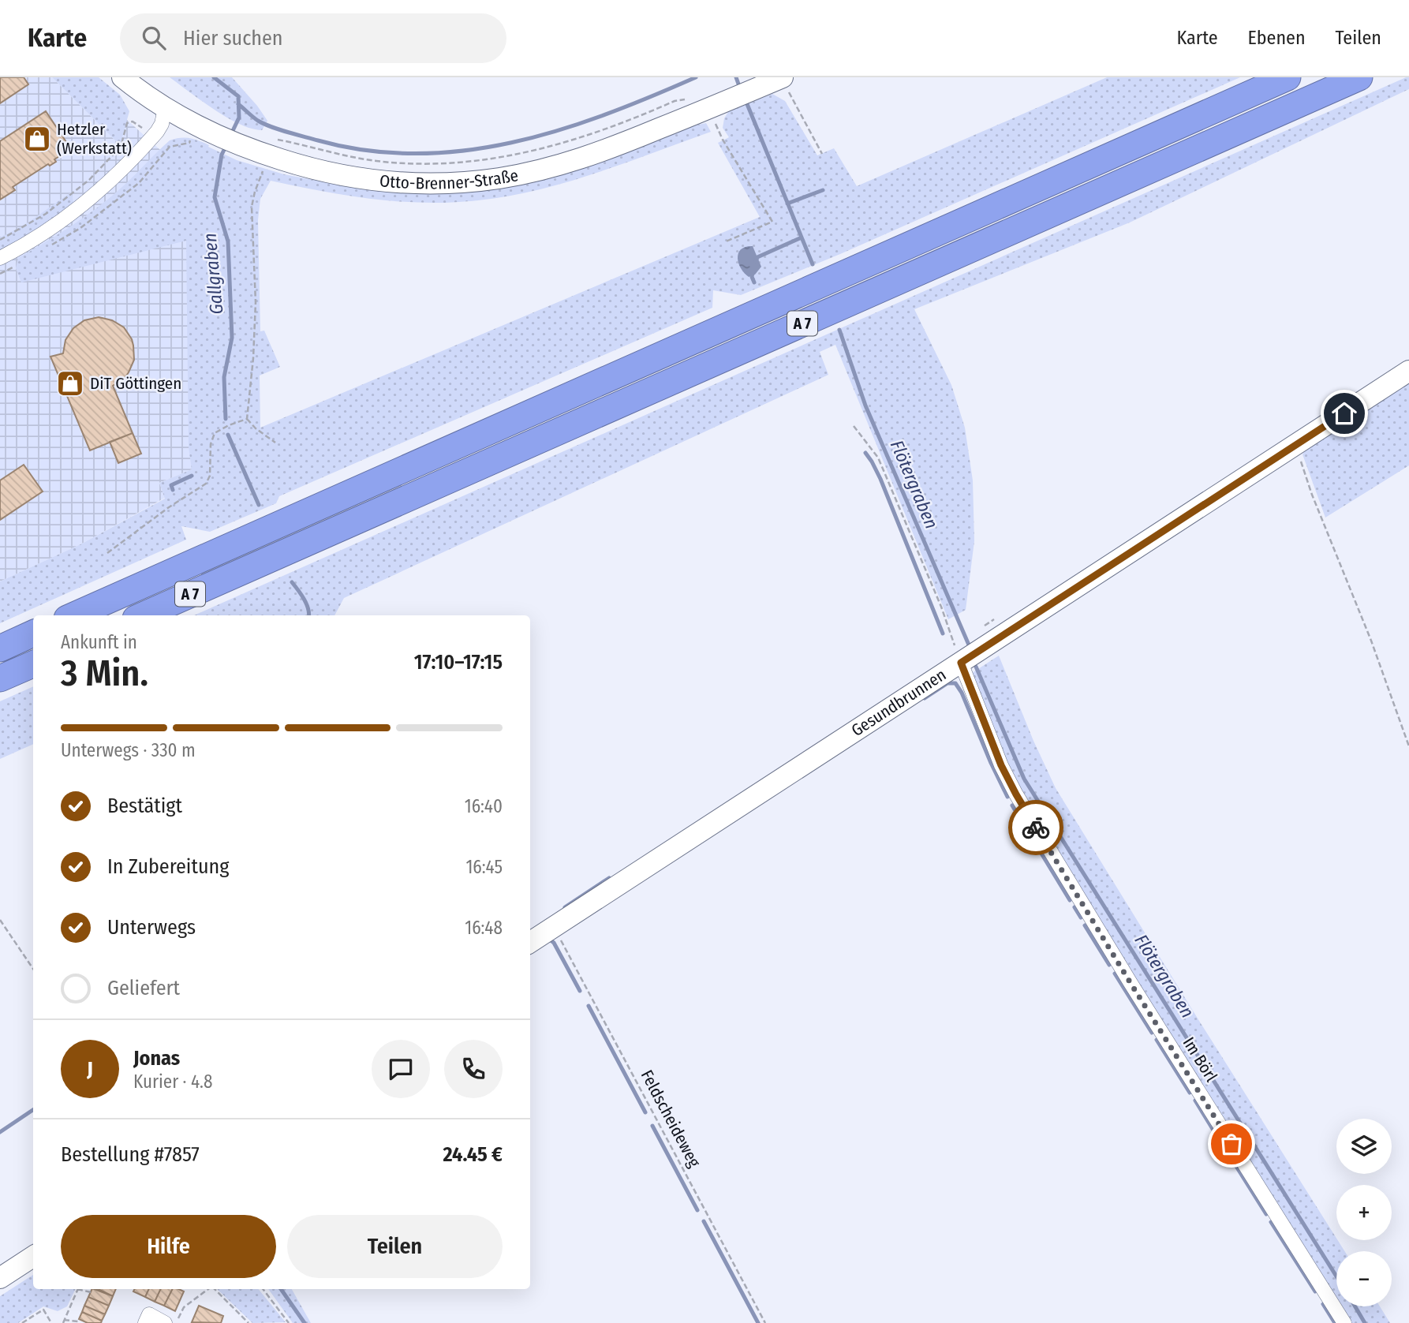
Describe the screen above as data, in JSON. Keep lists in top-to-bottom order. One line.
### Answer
{"streets":{"highway":["A 7"],"street":["Otto-Brenner-Straße","Gesundbrunnen","Im Börl"],"path":["Feldscheideweg"]},"crossings":[["Gesundbrunnen","Im Börl"],["Gesundbrunnen","Feldscheideweg"]],"water":["Gallgraben","Flötergraben"],"places":{"shop":["Hetzler (Werkstatt)","DiT Göttingen"]},"page":{"header":"Karte","search":"Hier suchen","nav":["Karte","Ebenen","Teilen"],"heading":["3 Min.","Ankunft in","17:10–17:15"],"panel":["Jonas","Kurier · 4.8","Bestellung #7857","24.45 €"],"bar":"Unterwegs · 330 m","list":[["Bestätigt","16:40"],["In Zubereitung","16:45"],["Unterwegs","16:48"],"Geliefert"],"round":"J","map_buttons":["+","−"],"buttons":["Hilfe","Teilen"]}}
